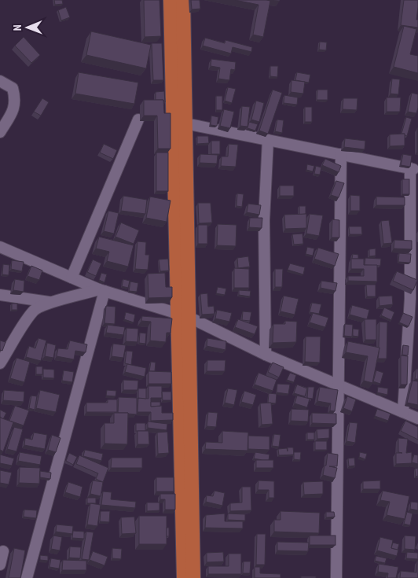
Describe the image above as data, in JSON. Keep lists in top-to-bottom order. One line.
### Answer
{"north":"left"}
